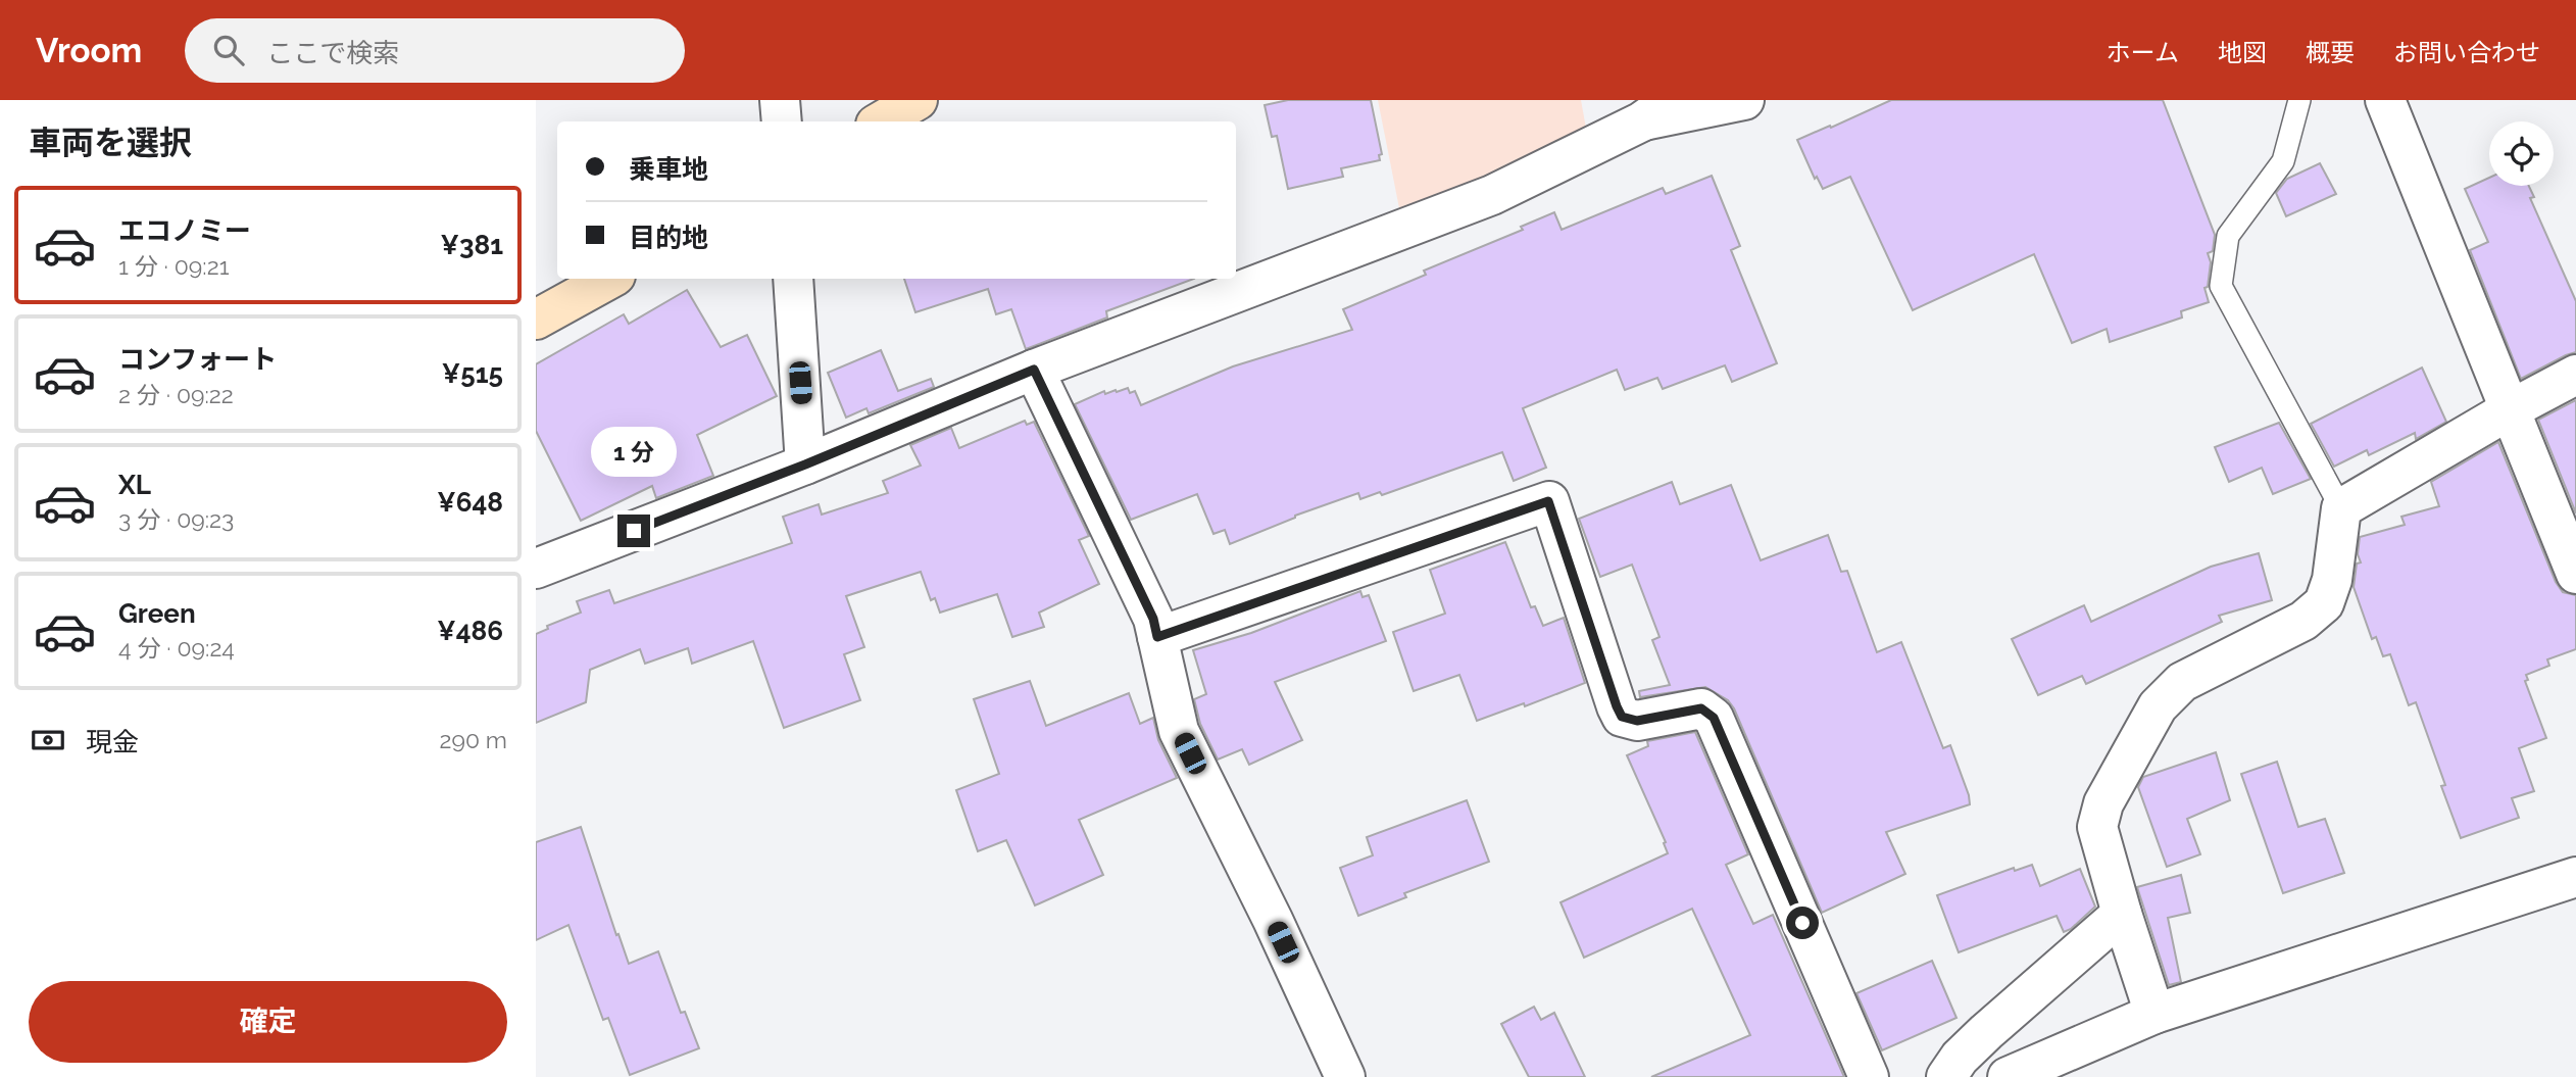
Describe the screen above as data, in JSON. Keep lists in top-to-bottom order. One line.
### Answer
{"page":{"header":"Vroom","search":"ここで検索","nav":["ホーム","地図","概要","お問い合わせ"],"heading":"車両を選択","banner":["乗車地","目的地"],"list":[{"name":"エコノミー","note":"1 分 · 09:21","value":"¥381"},{"name":"コンフォート","note":"2 分 · 09:22","value":"¥515"},{"name":"XL","note":"3 分 · 09:23","value":"¥648"},{"name":"Green","note":"4 分 · 09:24","value":"¥486"}],"bubble":"1 分","pay":["現金","290 m"],"buttons":"確定"}}
